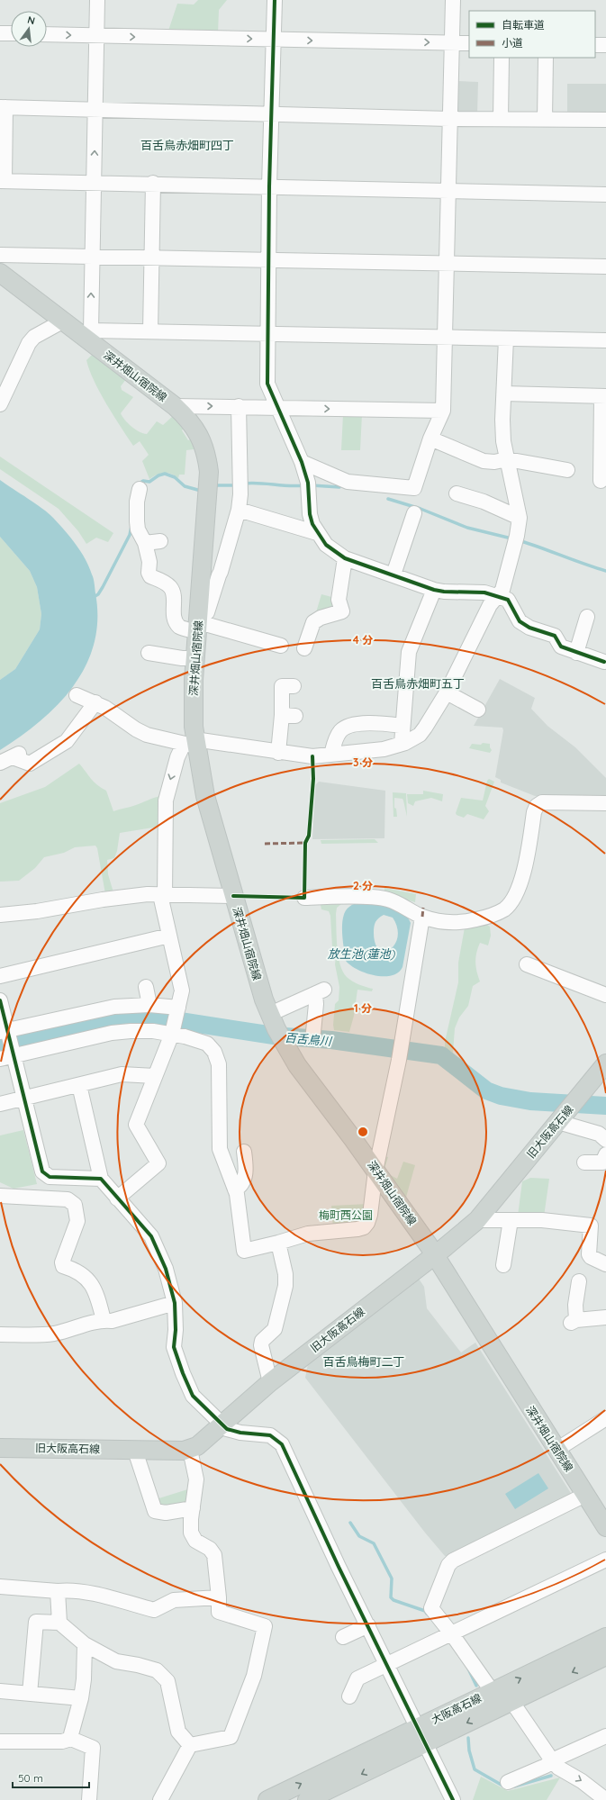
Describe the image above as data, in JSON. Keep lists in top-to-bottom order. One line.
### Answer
{"streets":{"main road":["深井畑山宿院線","旧大阪高石線","大阪高石線"]},"crossings":[["深井畑山宿院線","旧大阪高石線"]],"districts":["百舌鳥赤畑町四丁","百舌鳥赤畑町五丁","百舌鳥梅町二丁"],"water":["放生池(蓮池)","百舌鳥川"],"parks":["梅町西公園"],"legend":["自転車道","小道"],"scale_bar":"50 m","north":"top","rings":["4 分","3 分","2 分","1 分"]}
